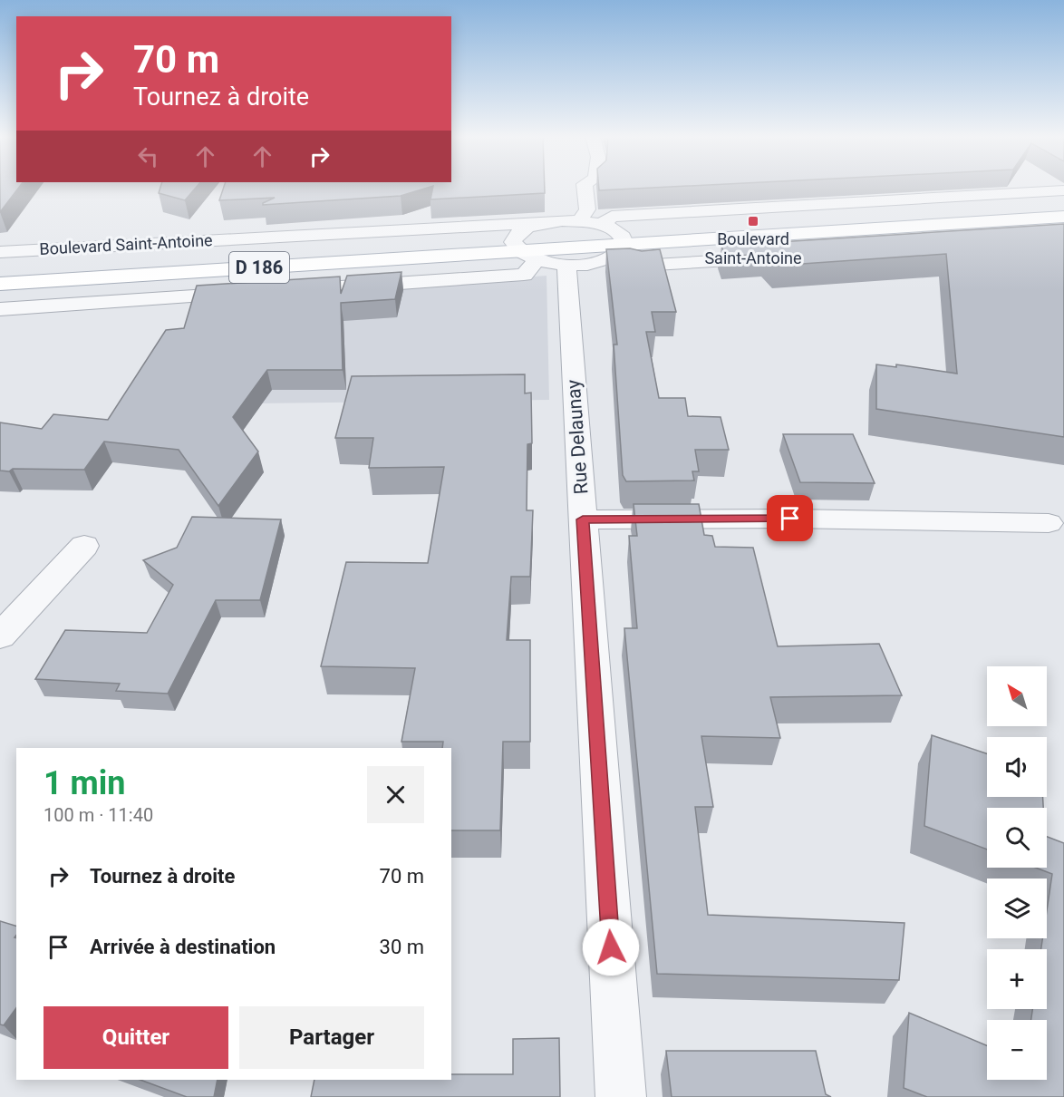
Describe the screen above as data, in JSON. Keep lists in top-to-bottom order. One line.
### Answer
{"streets":{"main road":["Boulevard Saint-Antoine","D 186"],"street":["Rue Delaunay"]},"crossings":[["Boulevard Saint-Antoine","Rue Delaunay"]],"places":{"transit":["Boulevard Saint-Antoine"]},"north":"top left","page":{"turn":["70 m","Tournez à droite"],"map_buttons":["+","−"],"heading":["1 min","100 m · 11:40"],"list":[{"name":"Tournez à droite","value":"70 m"},{"name":"Arrivée à destination","value":"30 m"}],"buttons":["Quitter","Partager"]}}
